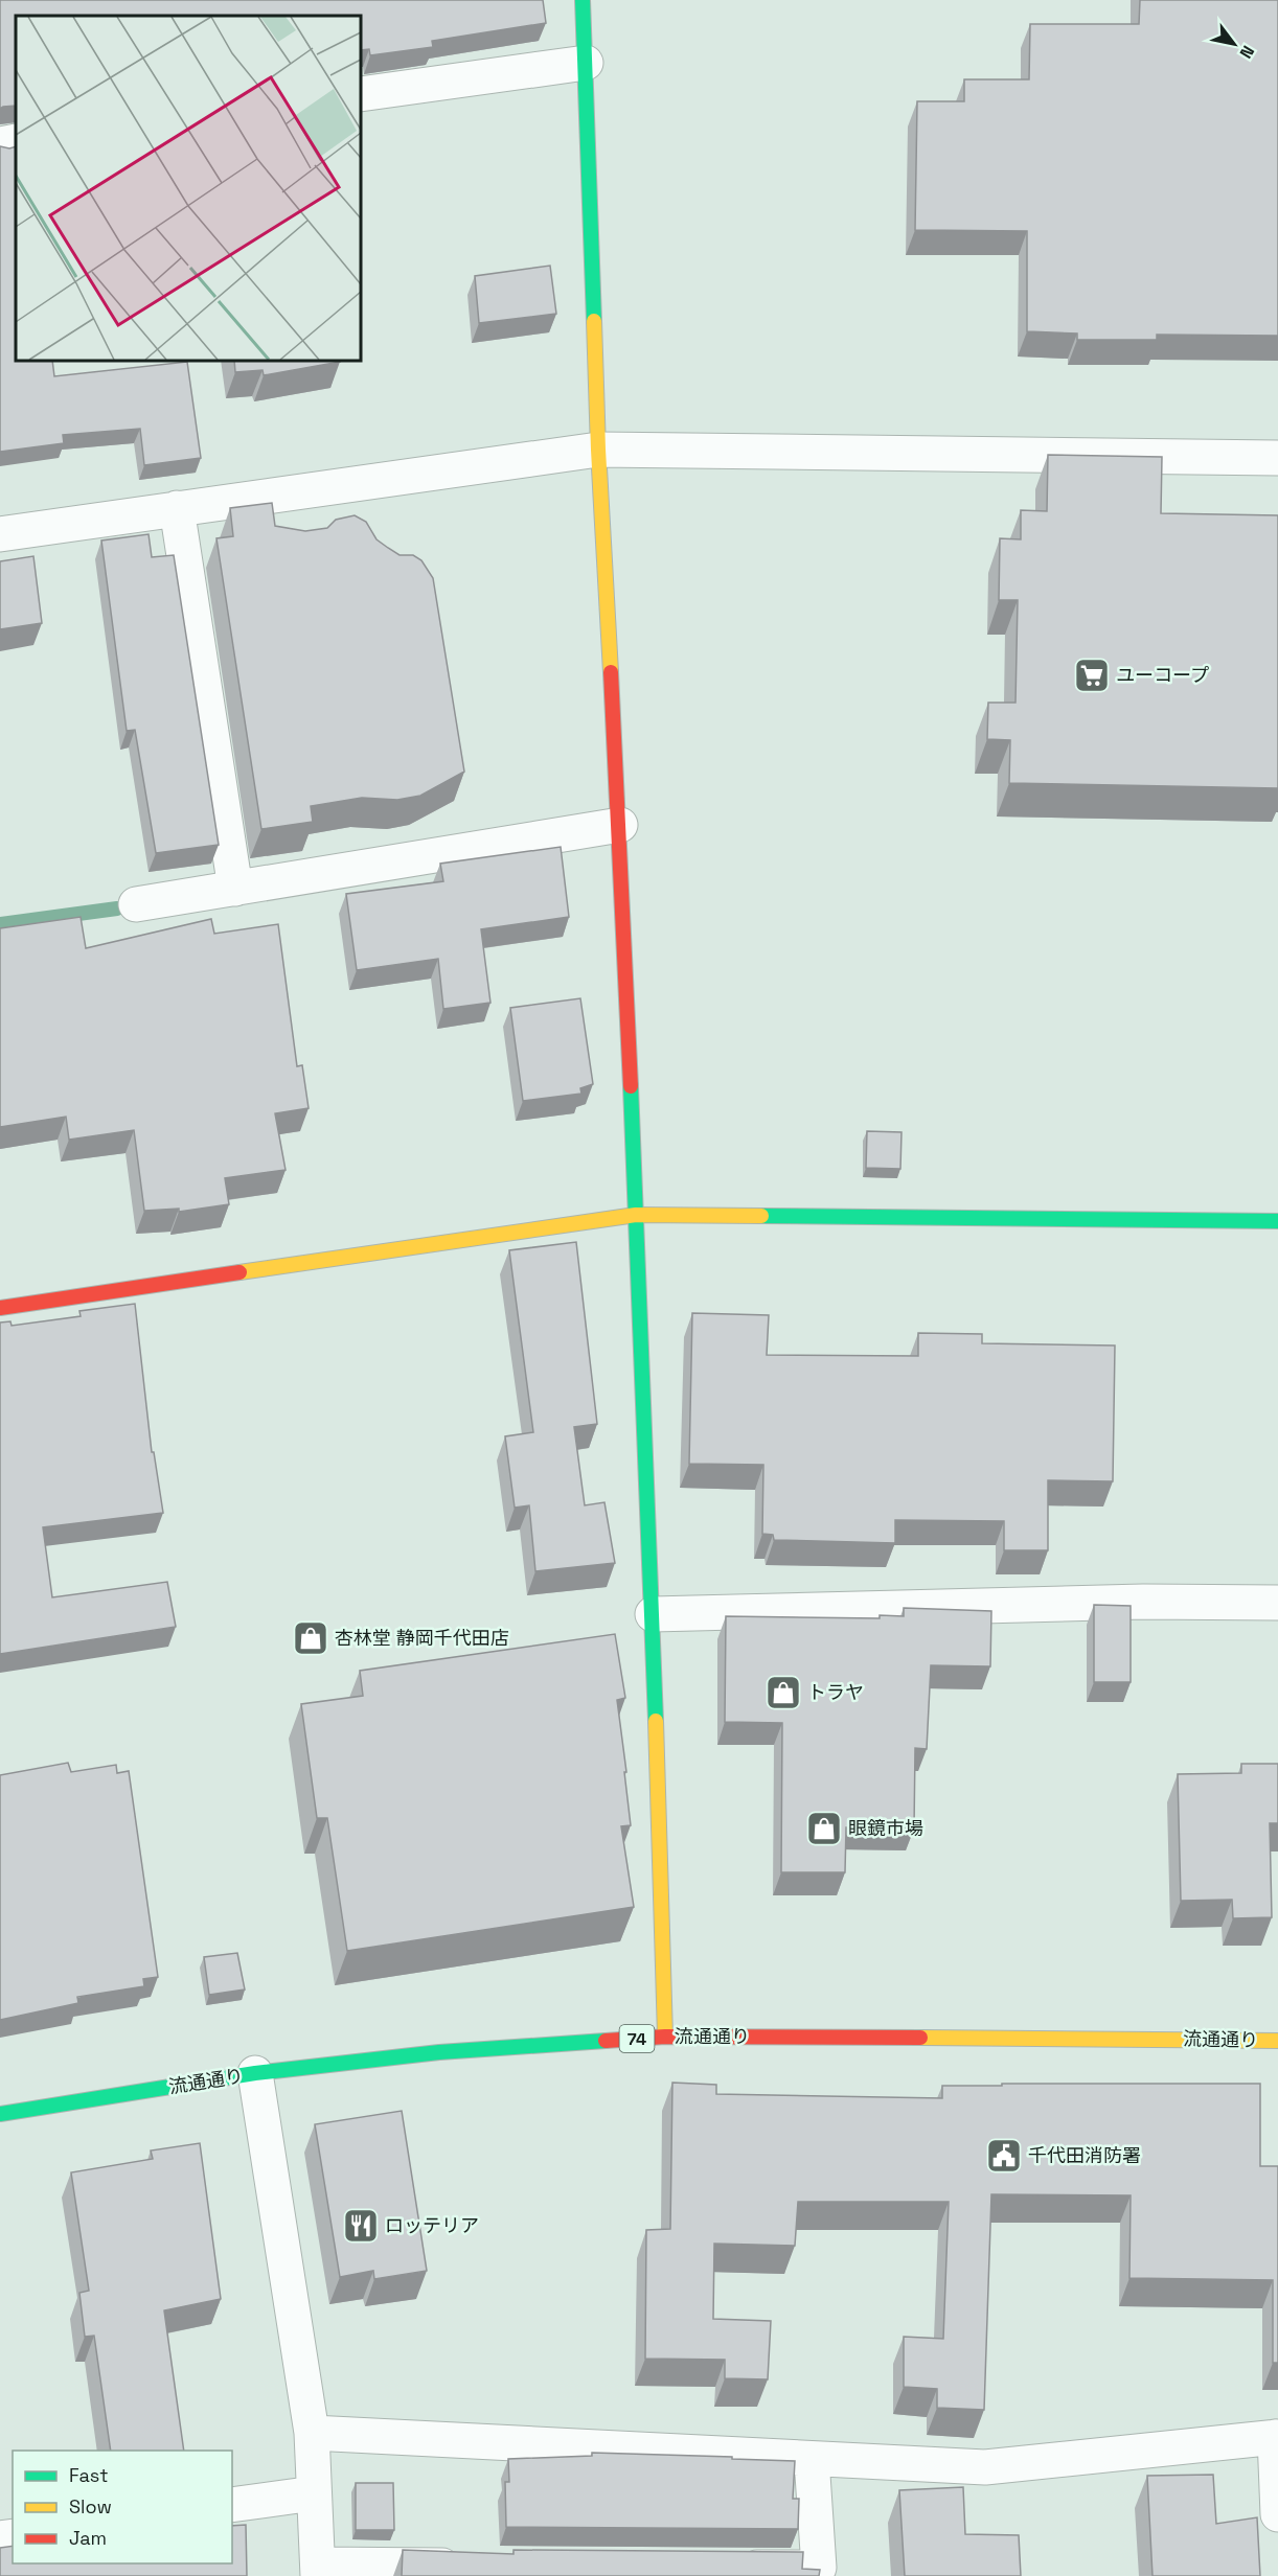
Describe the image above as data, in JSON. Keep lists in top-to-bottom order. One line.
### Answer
{"streets":{"street":["流通通り","74"]},"places":{"supermarket":["ユーコープ"],"shop":["杏林堂 静岡千代田店","トラヤ","眼鏡市場"],"public building":["千代田消防署"],"restaurant":["ロッテリア"]},"legend":["Fast","Slow","Jam"],"north":"bottom right"}
